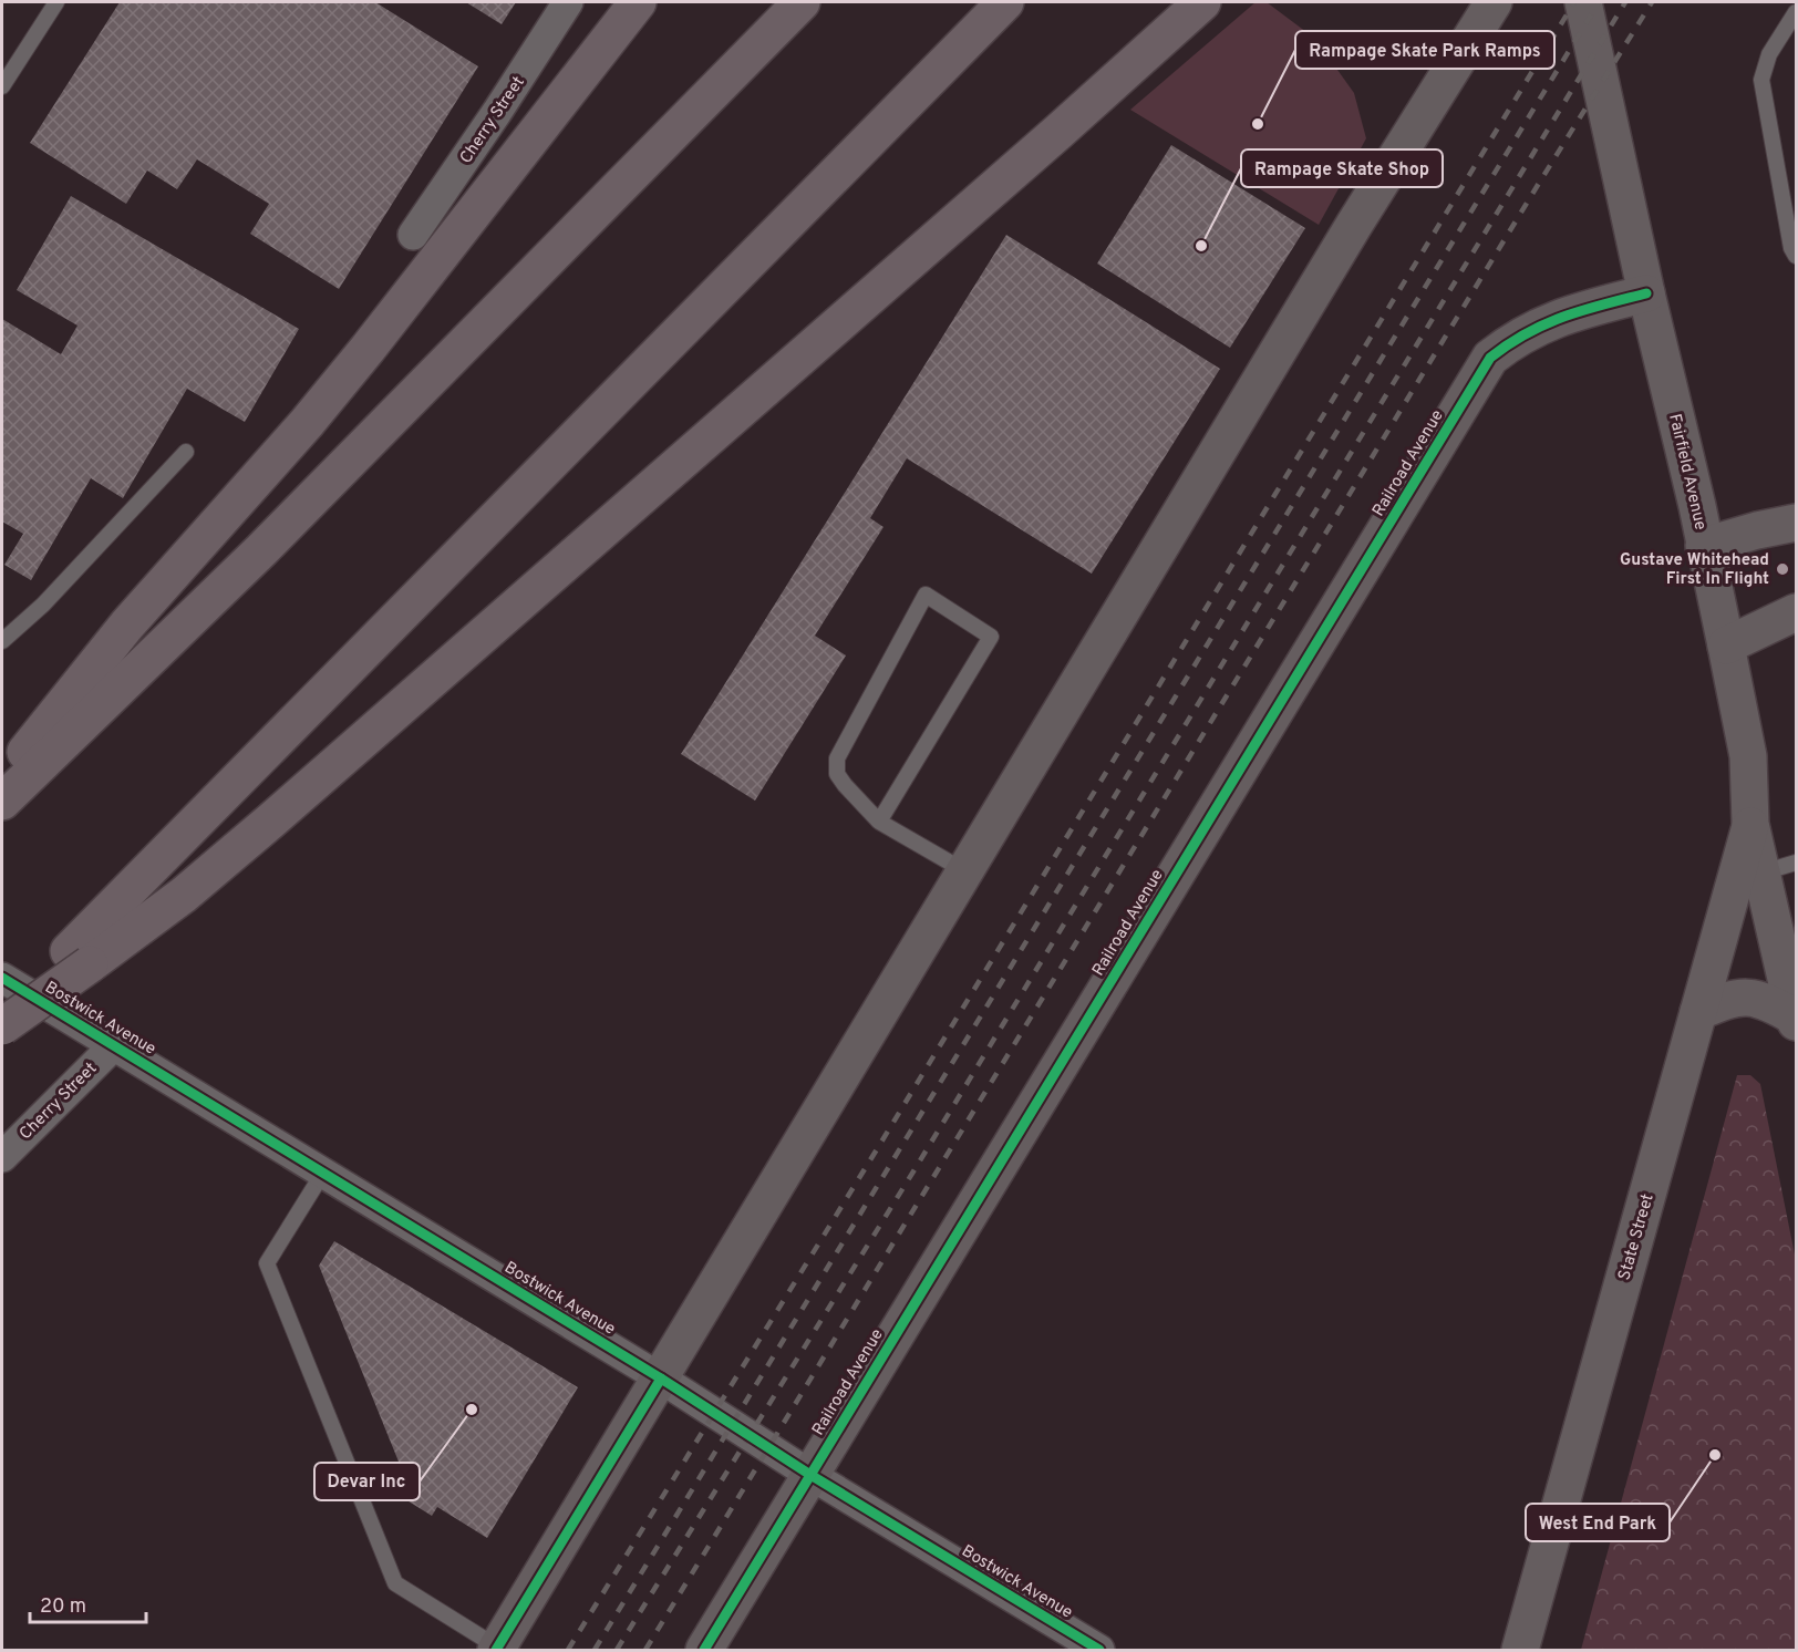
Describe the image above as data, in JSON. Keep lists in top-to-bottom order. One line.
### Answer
{"streets":{"street":["Cherry Street","Railroad Avenue","Fairfield Avenue","Bostwick Avenue","State Street"]},"crossings":[["Cherry Street","Bostwick Avenue"],["Railroad Avenue","Fairfield Avenue"],["Railroad Avenue","Bostwick Avenue"],["Fairfield Avenue","State Street"]],"places":["Rampage Skate Park Ramps","Rampage Skate Shop","Gustave Whitehead First In Flight","Devar Inc","West End Park"],"scale_bar":"20 m"}
